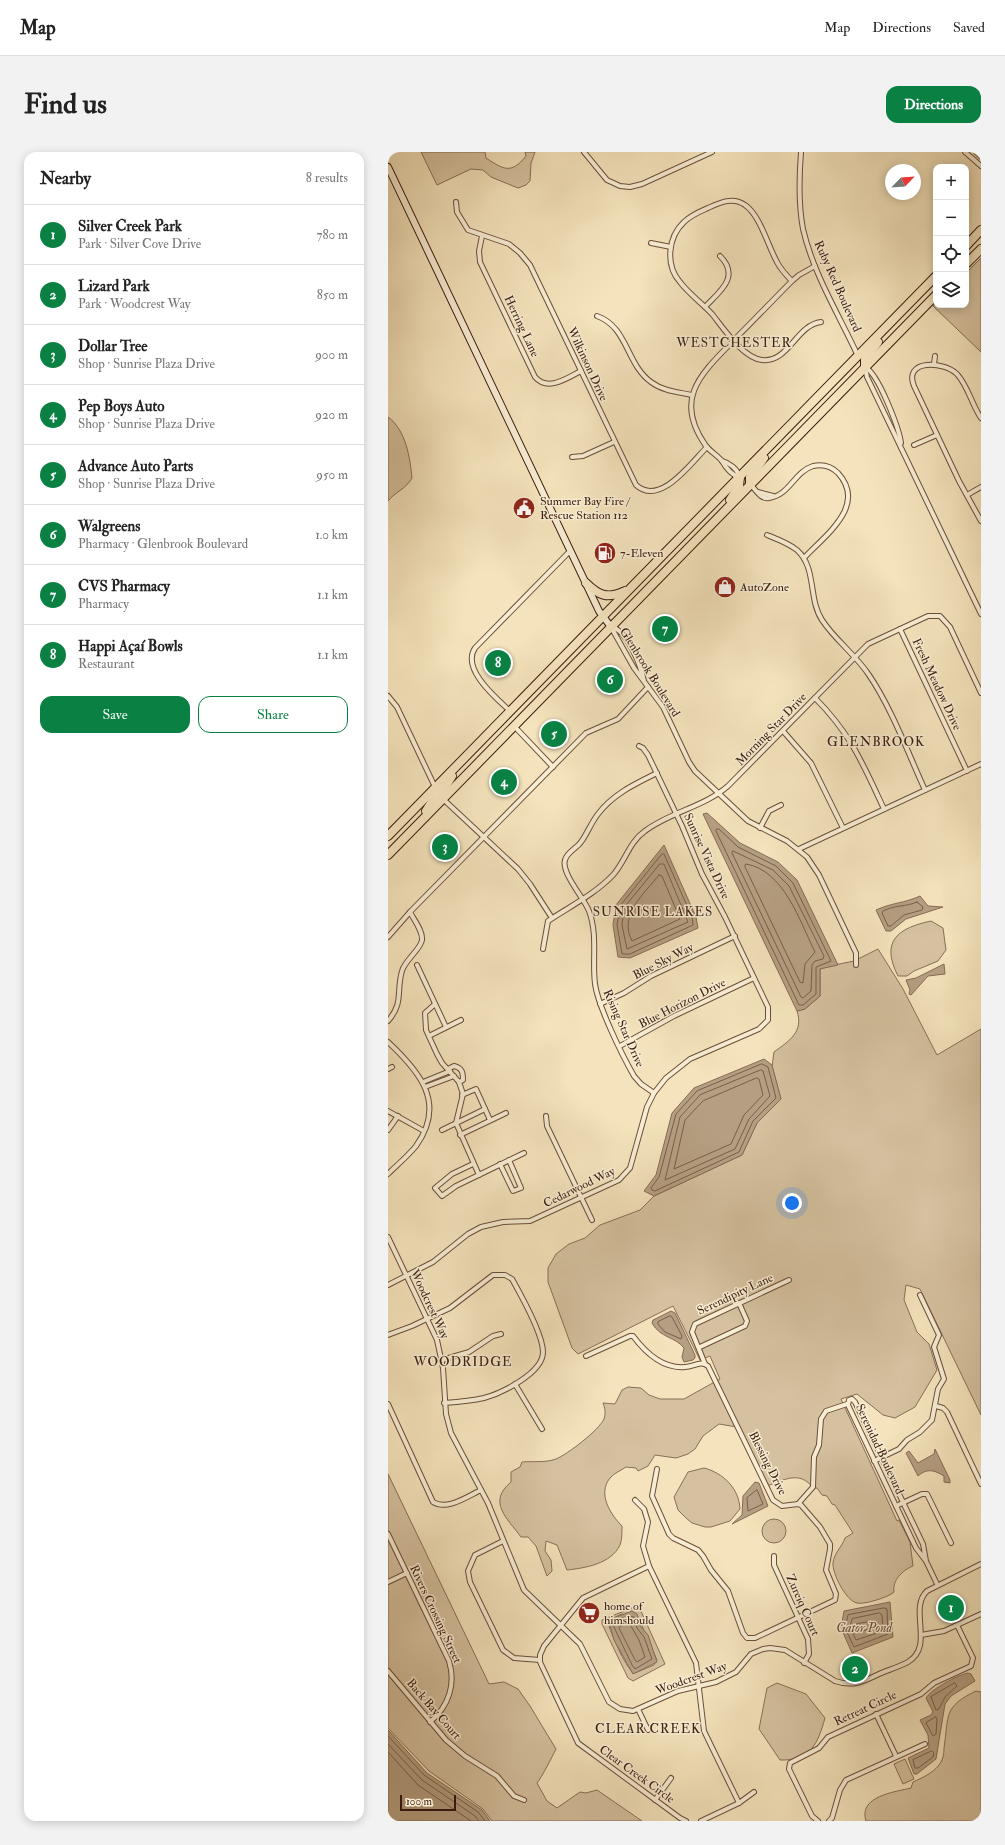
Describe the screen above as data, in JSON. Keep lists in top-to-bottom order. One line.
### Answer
{"streets":{"street":["Ruby Red Boulevard","Herring Lane","Wilkinson Drive","Glenbrook Boulevard","Fresh Meadow Drive","Morning Star Drive","Sunrise Vista Drive","Blue Sky Way","Blue Horizon Drive","Rising Star Drive","Cedarwood Way","Serendipity Lane","Woodcrest Way","Serenidad Boulevard","Blessing Drive","Zureiq Court","Rivers Crossing Street","Retreat Circle","Back Bay Court","Clear Creek Circle"]},"crossings":[["Herring Lane","Wilkinson Drive"],["Glenbrook Boulevard","Morning Star Drive"],["Fresh Meadow Drive","Morning Star Drive"],["Morning Star Drive","Sunrise Vista Drive"],["Morning Star Drive","Rising Star Drive"],["Sunrise Vista Drive","Blue Sky Way"],["Sunrise Vista Drive","Blue Horizon Drive"],["Sunrise Vista Drive","Rising Star Drive"],["Sunrise Vista Drive","Cedarwood Way"],["Blue Sky Way","Rising Star Drive"],["Blue Horizon Drive","Rising Star Drive"],["Blue Horizon Drive","Cedarwood Way"],["Rising Star Drive","Cedarwood Way"],["Cedarwood Way","Woodcrest Way"],["Serendipity Lane","Blessing Drive"],["Woodcrest Way","Serenidad Boulevard"],["Woodcrest Way","Zureiq Court"],["Blessing Drive","Zureiq Court"],["Rivers Crossing Street","Back Bay Court"]],"districts":["WESTCHESTER","GLENBROOK","SUNRISE LAKES","WOODRIDGE","CLEAR CREEK"],"water":["Gator Pond"],"places":{"public building":["Summer Bay Fire / Rescue Station 112"],"fuel station":["7-Eleven"],"shop":["AutoZone"],"supermarket":["home of himshould"]},"scale_bar":"100 m","north":"top right","page":{"header":"Map","nav":["Map","Directions","Saved"],"buttons":["Directions",["Save","Share"]],"title":"Find us","heading":["Nearby","8 results"],"map_buttons":["+","−"],"list":[{"mark":"1","name":"Silver Creek Park","note":"Park · Silver Cove Drive","value":"780 m"},{"mark":"2","name":"Lizard Park","note":"Park · Woodcrest Way","value":"850 m"},{"mark":"3","name":"Dollar Tree","note":"Shop · Sunrise Plaza Drive","value":"900 m"},{"mark":"4","name":"Pep Boys Auto","note":"Shop · Sunrise Plaza Drive","value":"920 m"},{"mark":"5","name":"Advance Auto Parts","note":"Shop · Sunrise Plaza Drive","value":"950 m"},{"mark":"6","name":"Walgreens","note":"Pharmacy · Glenbrook Boulevard","value":"1.0 km"},{"mark":"7","name":"CVS Pharmacy","note":"Pharmacy","value":"1.1 km"},{"mark":"8","name":"Happi Açaí Bowls","note":"Restaurant","value":"1.1 km"}],"pins":["7","8","6","5","4","3","1","2"],"scale":"100 m"}}
